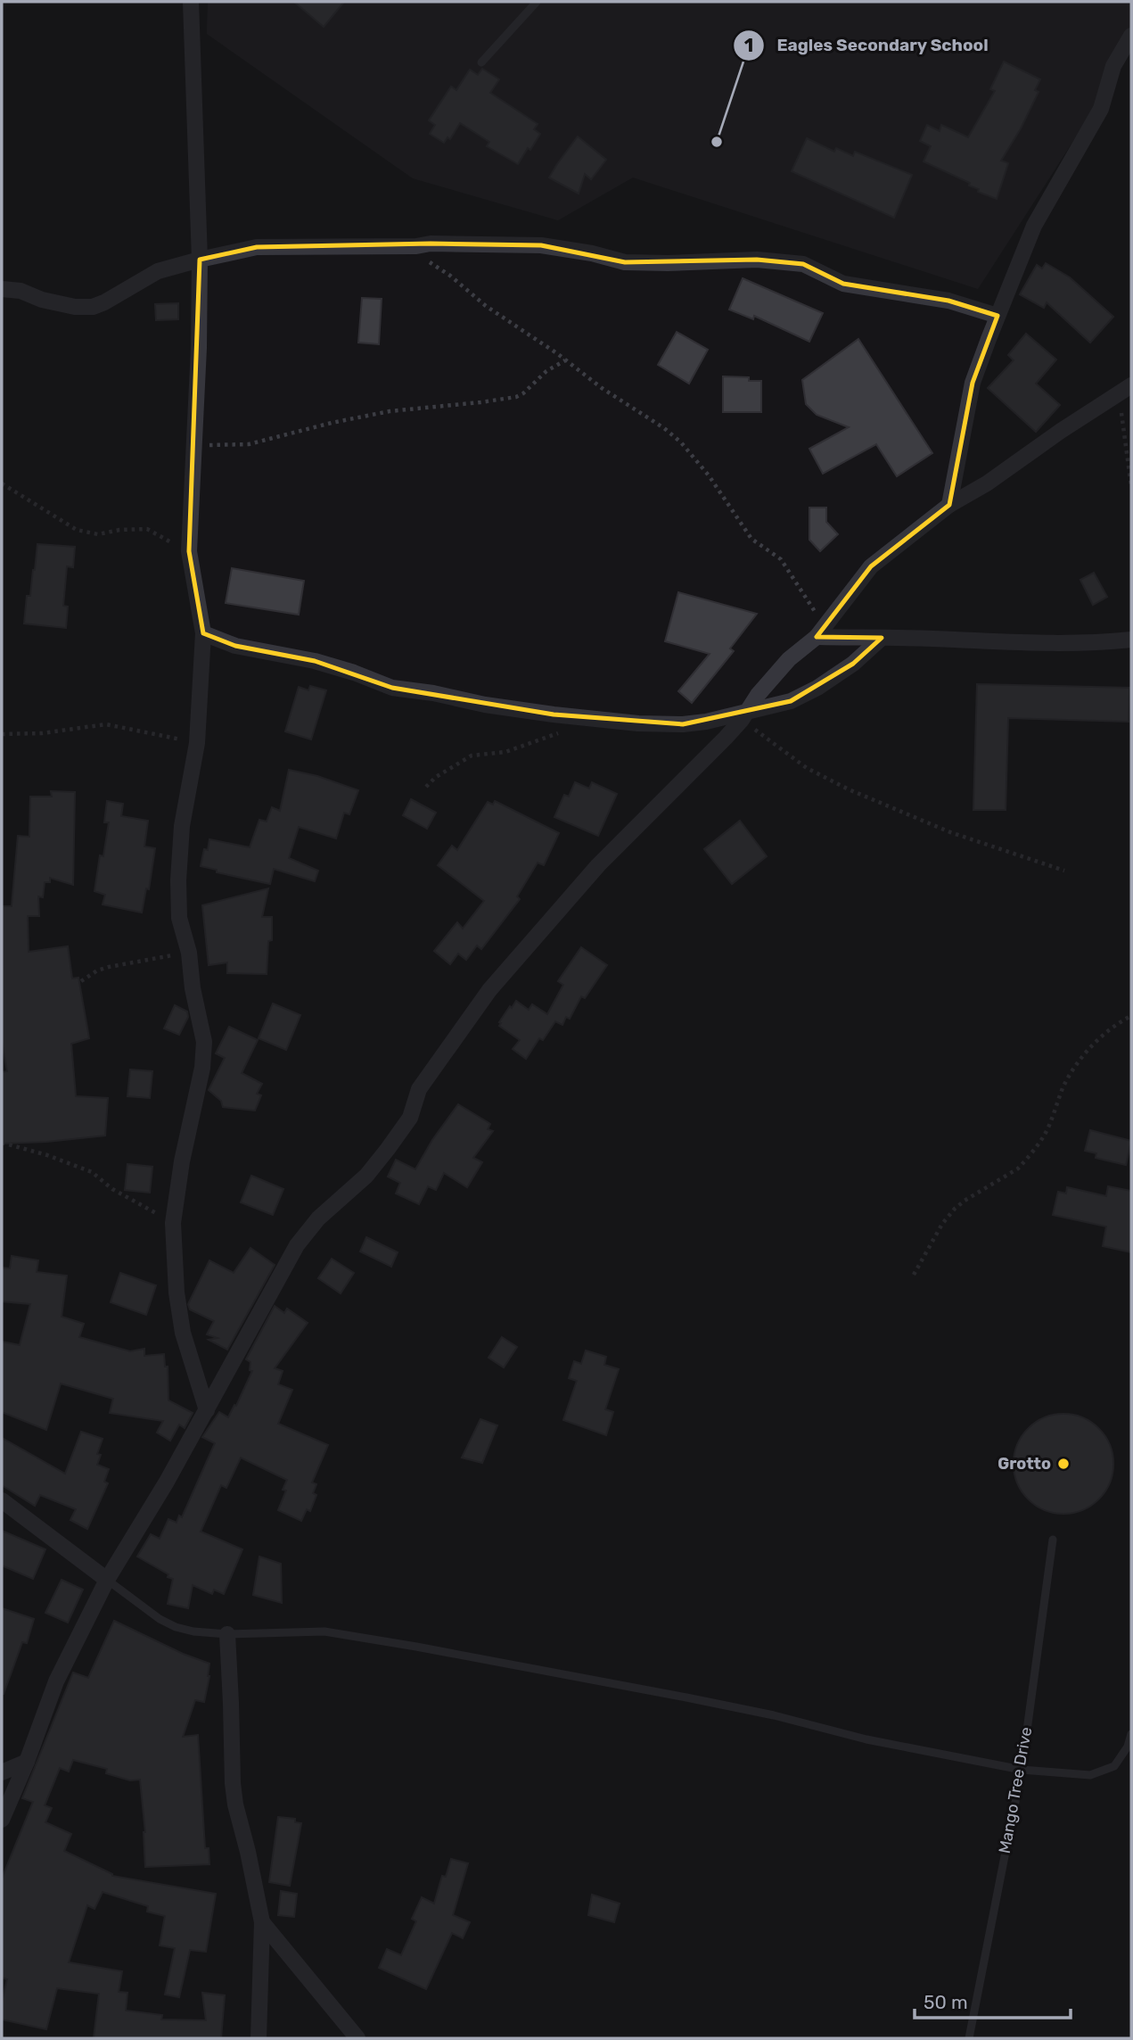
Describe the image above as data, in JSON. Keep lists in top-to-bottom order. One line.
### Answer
{"streets":{"lane":["Mango Tree Drive"]},"places":["Eagles Secondary School","Grotto"],"scale_bar":"50 m"}
